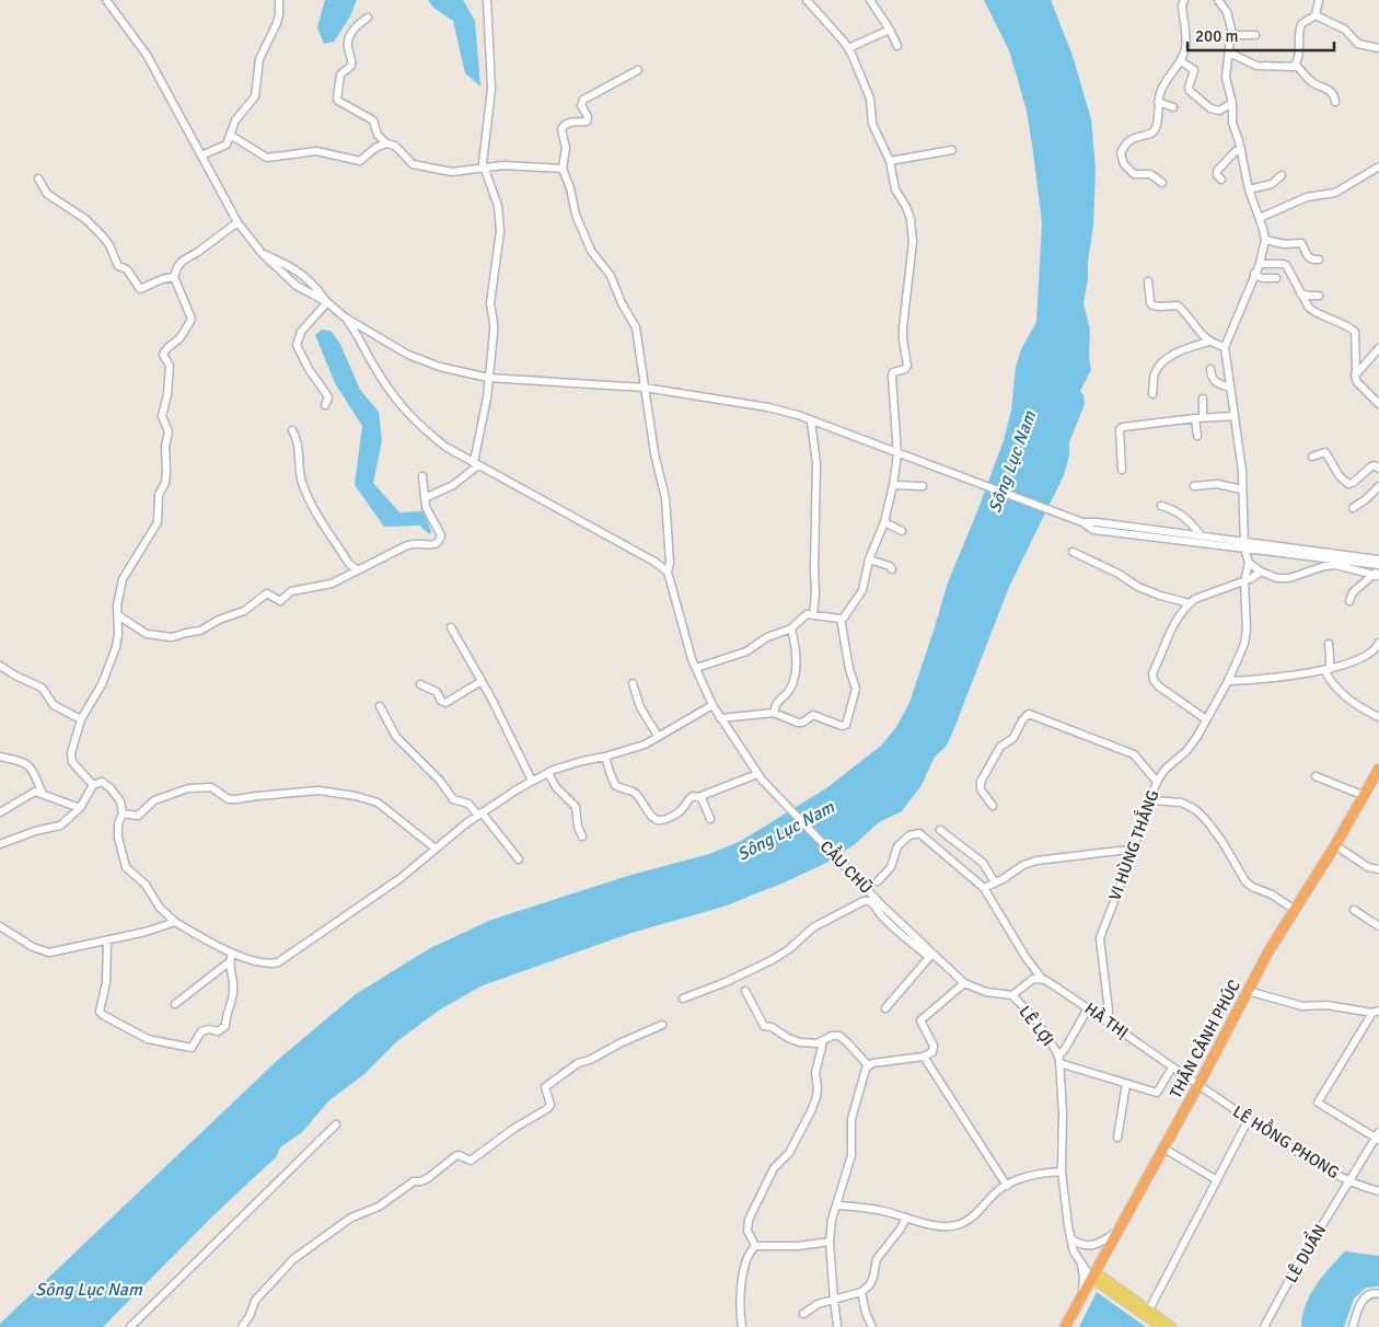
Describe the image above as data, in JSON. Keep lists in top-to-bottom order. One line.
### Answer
{"streets":{"highway":["THÂN CẢNH PHÚC"],"street":["VI HÙNG THẮNG","CẦU CHŨ","HÀ THỊ","LÊ LỢI","LÊ HỒNG PHONG","LÊ DUẨN"]},"crossings":[["VI HÙNG THẮNG","HÀ THỊ"],["CẦU CHŨ","LÊ LỢI"],["HÀ THỊ","THÂN CẢNH PHÚC"],["HÀ THỊ","LÊ HỒNG PHONG"],["THÂN CẢNH PHÚC","LÊ HỒNG PHONG"],["LÊ HỒNG PHONG","LÊ DUẨN"]],"water":["Sông Lục Nam"],"scale_bar":"200 m"}
